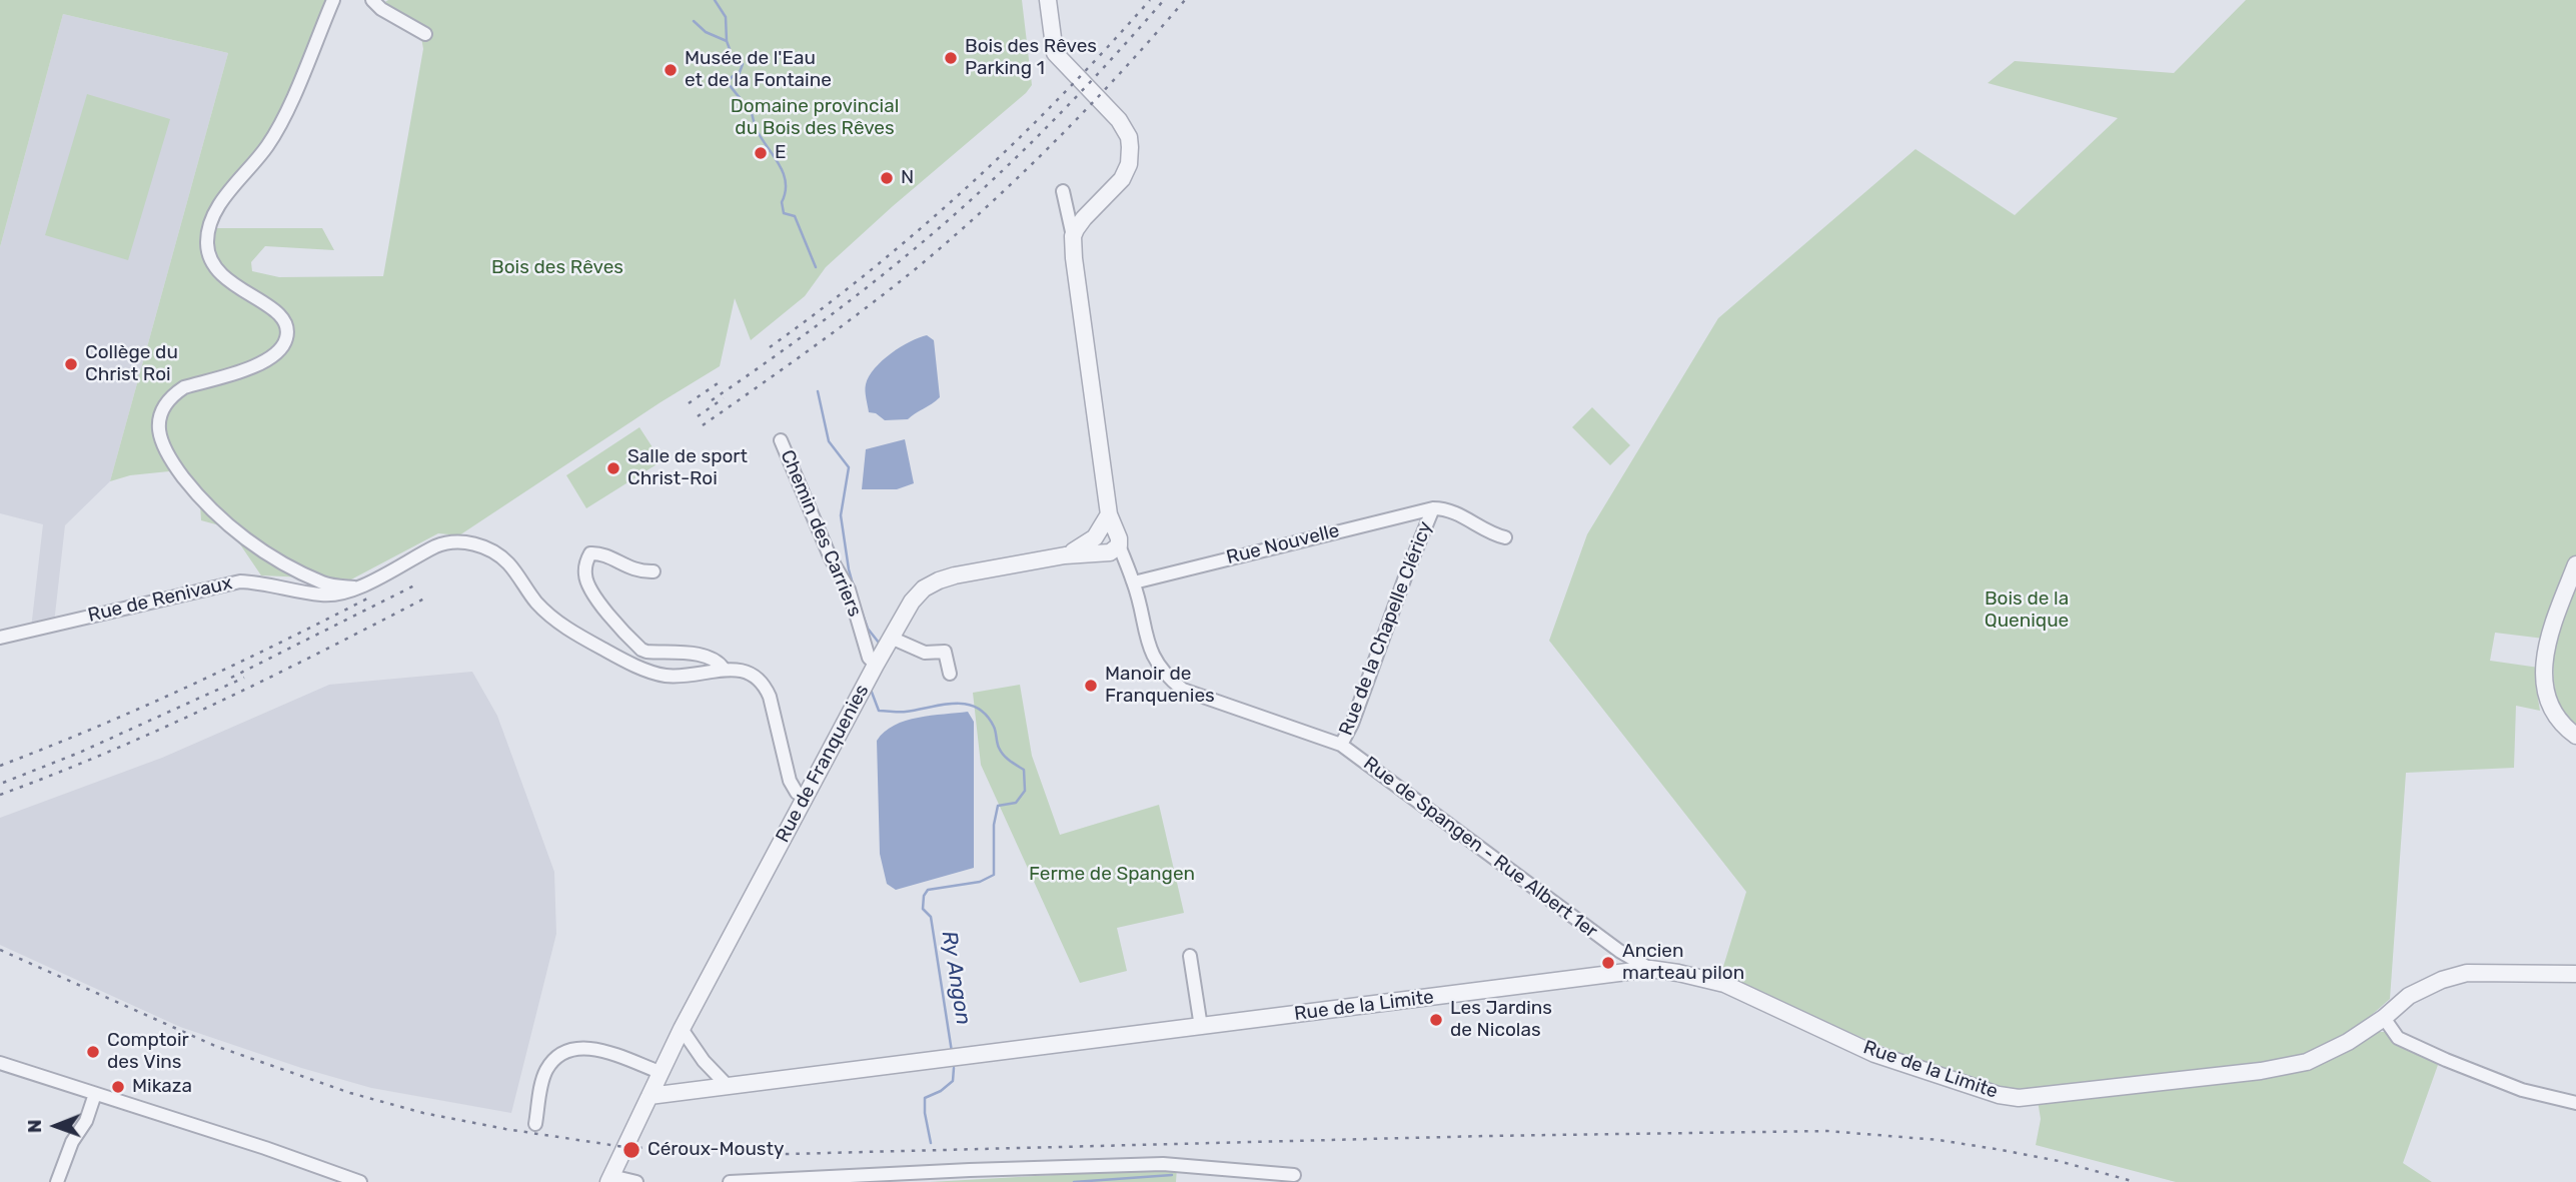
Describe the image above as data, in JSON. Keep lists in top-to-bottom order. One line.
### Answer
{"streets":{"street":["Chemin des Carriers","Rue Nouvelle","Rue de Renivaux","Rue de la Chapelle Cléricy","Rue de Franquenies","Rue de Spangen - Rue Albert 1er","Rue de la Limite"]},"crossings":[["Chemin des Carriers","Rue de Franquenies"],["Rue Nouvelle","Rue de la Chapelle Cléricy"],["Rue Nouvelle","Rue de Spangen - Rue Albert 1er"],["Rue de Renivaux","Rue de Franquenies"],["Rue de la Chapelle Cléricy","Rue de Spangen - Rue Albert 1er"],["Rue de Franquenies","Rue de Spangen - Rue Albert 1er"],["Rue de Franquenies","Rue de la Limite"],["Rue de Spangen - Rue Albert 1er","Rue de la Limite"]],"water":["Ry Angon"],"parks":["Domaine provincial du Bois des Rêves","Bois des Rêves","Bois de la Quenique","Ferme de Spangen"],"places":["Bois des Rêves Parking 1","Musée de l'Eau et de la Fontaine","E","N","Collège du Christ Roi","Salle de sport Christ-Roi","Manoir de Franquenies","Ancien marteau pilon","Les Jardins de Nicolas","Comptoir des Vins","Mikaza","Céroux-Mousty"],"north":"left"}
